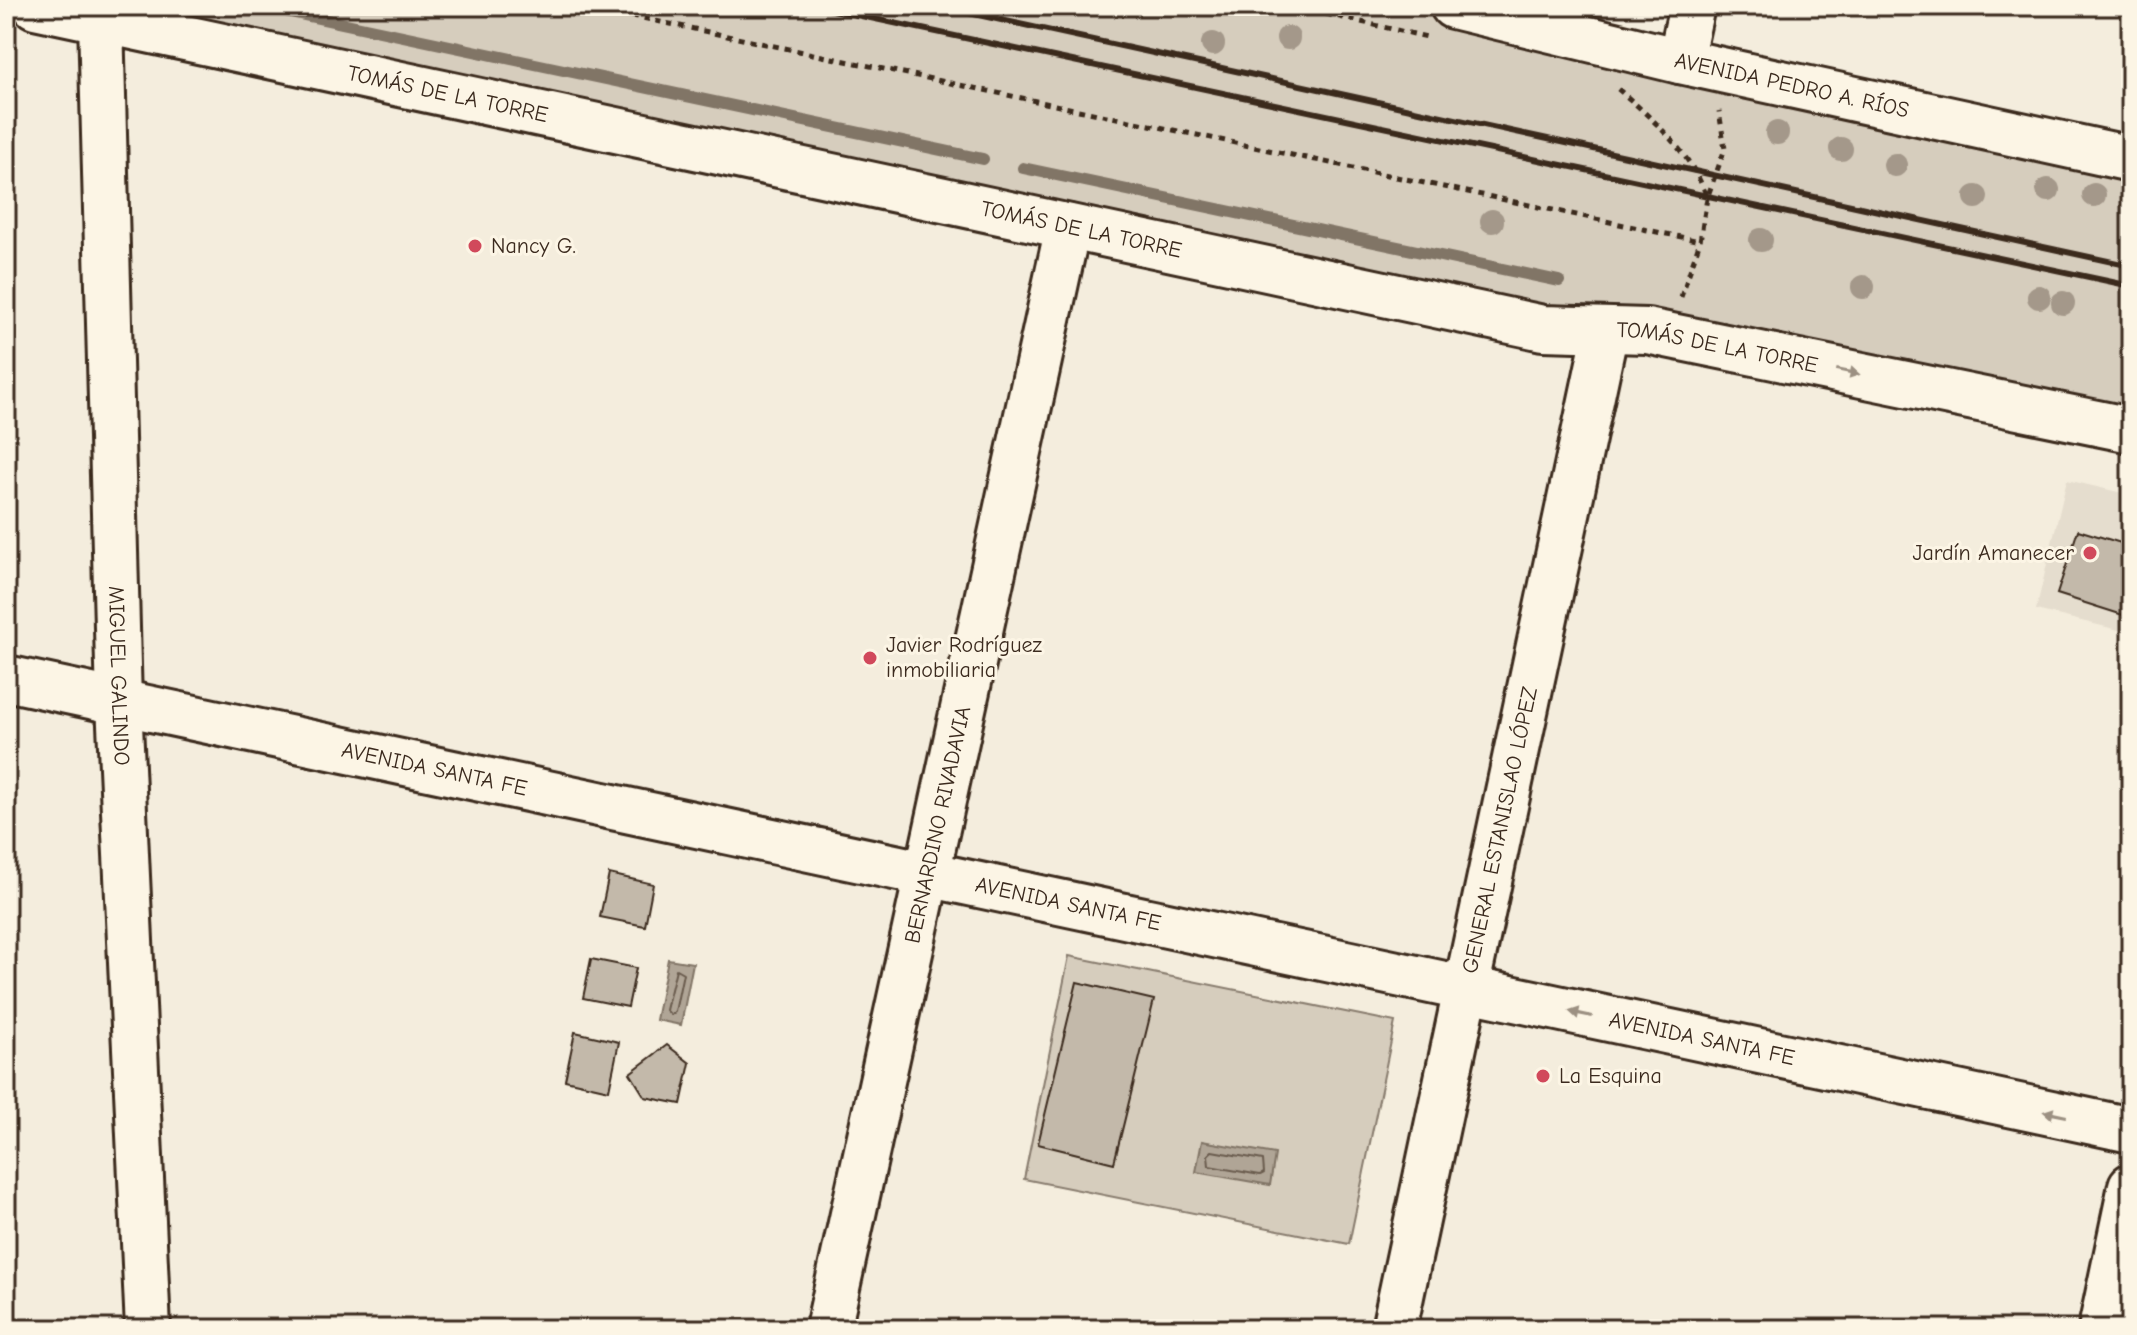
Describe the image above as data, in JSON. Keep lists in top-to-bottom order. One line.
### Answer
{"streets":{"street":["AVENIDA PEDRO A. RÍOS","TOMÁS DE LA TORRE","MIGUEL GALINDO","AVENIDA SANTA FE","BERNARDINO RIVADAVIA","GENERAL ESTANISLAO LÓPEZ"]},"crossings":[["TOMÁS DE LA TORRE","MIGUEL GALINDO"],["TOMÁS DE LA TORRE","BERNARDINO RIVADAVIA"],["TOMÁS DE LA TORRE","GENERAL ESTANISLAO LÓPEZ"],["MIGUEL GALINDO","AVENIDA SANTA FE"],["AVENIDA SANTA FE","BERNARDINO RIVADAVIA"],["AVENIDA SANTA FE","GENERAL ESTANISLAO LÓPEZ"]],"places":["Nancy G.","Jardín Amanecer","Javier Rodríguez inmobiliaria","La Esquina"]}
